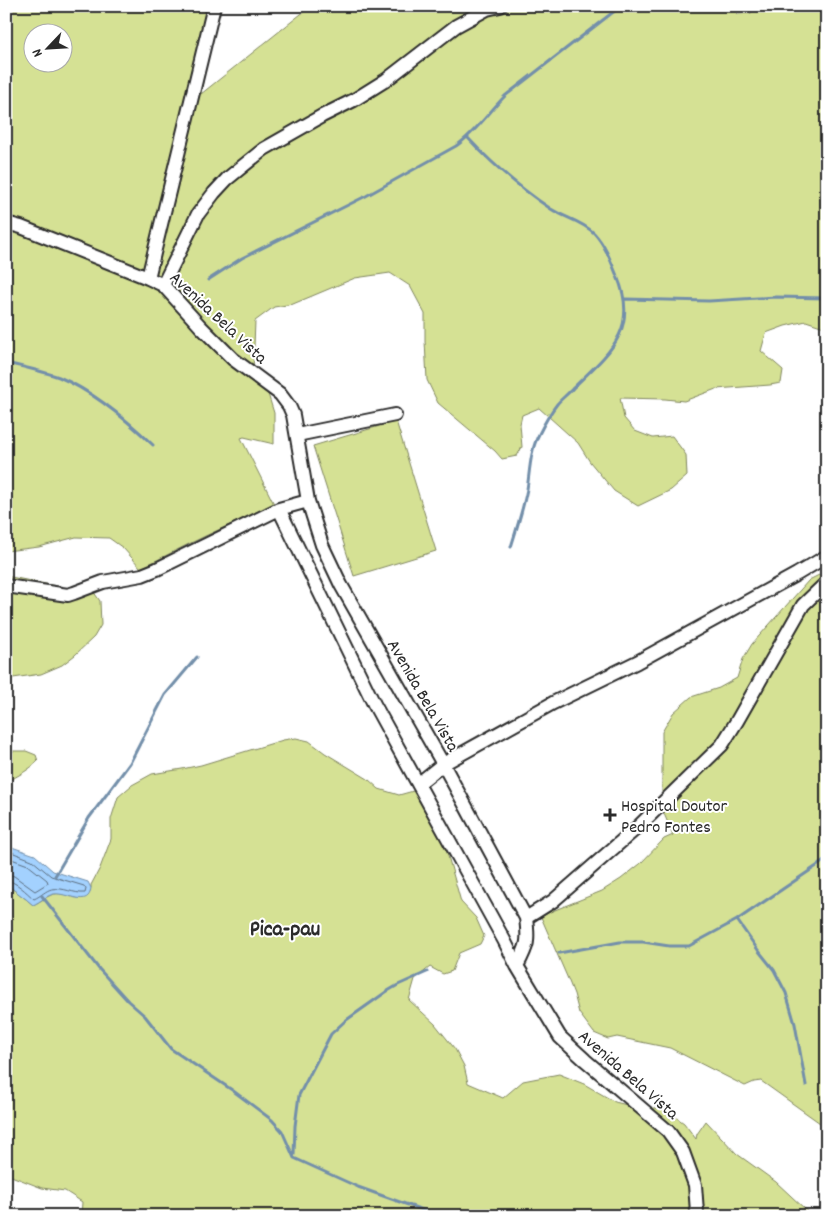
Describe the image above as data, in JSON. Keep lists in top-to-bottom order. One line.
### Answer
{"streets":{"street":["Avenida Bela Vista"]},"districts":["Pica-pau"],"places":{"health":["Hospital Doutor Pedro Fontes"]},"north":"bottom left"}
